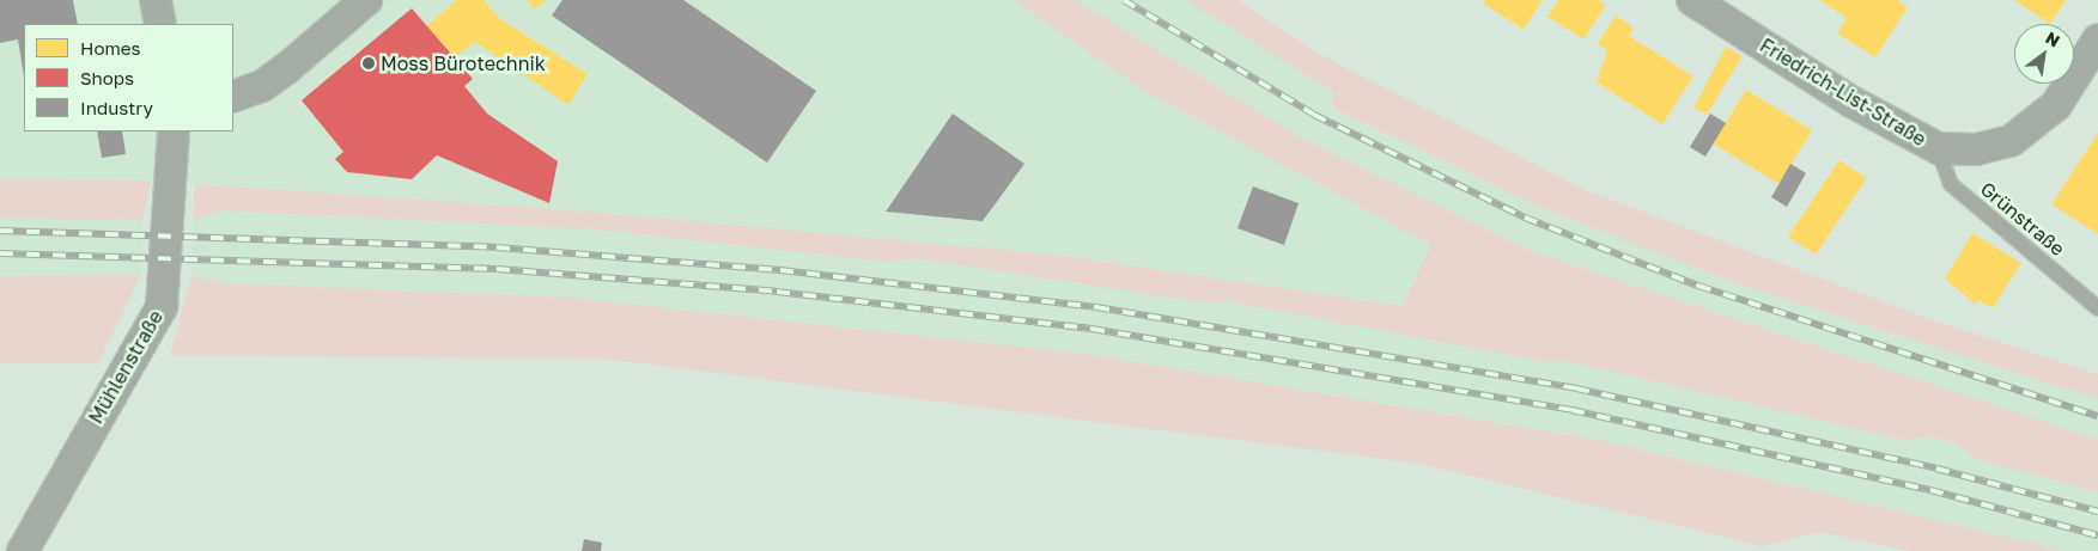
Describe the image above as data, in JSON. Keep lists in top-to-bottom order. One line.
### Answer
{"streets":{"street":["Friedrich-List-Straße","Mühlenstraße"],"lane":["Grünstraße"]},"crossings":[["Friedrich-List-Straße","Grünstraße"]],"places":["Moss Bürotechnik"],"legend":["Homes","Shops","Industry"],"north":"top right"}
